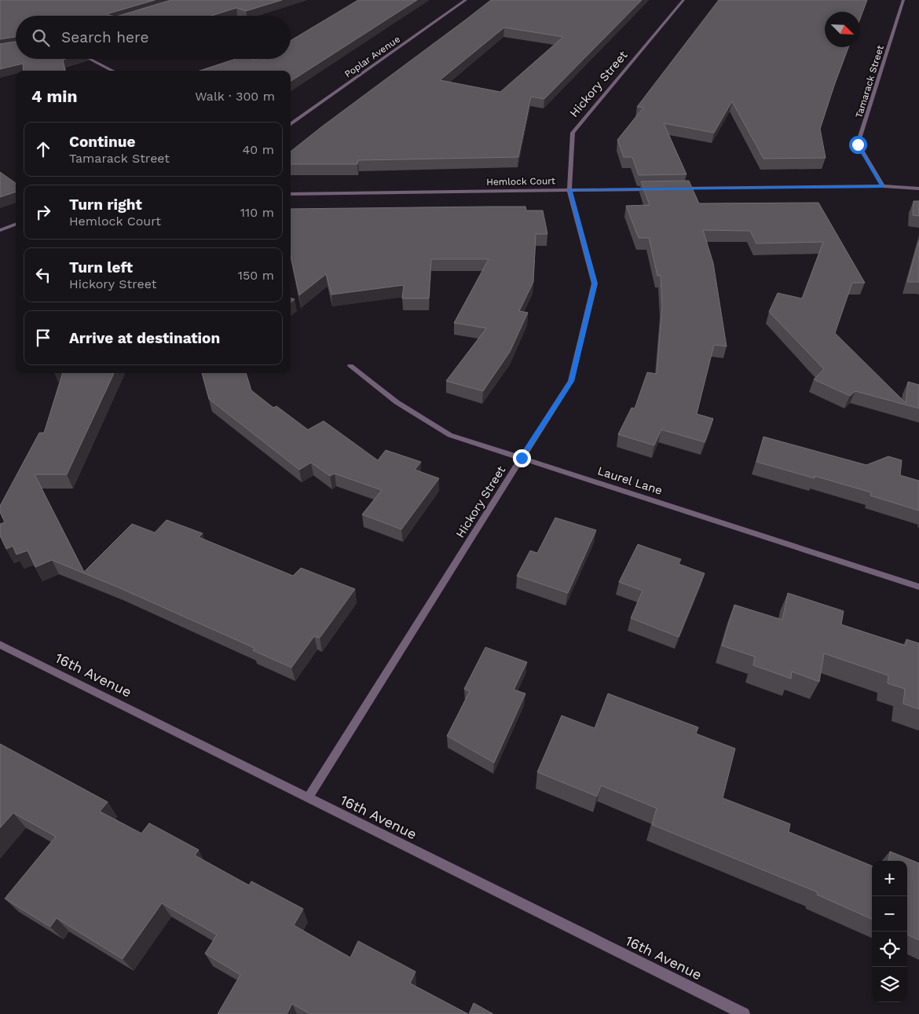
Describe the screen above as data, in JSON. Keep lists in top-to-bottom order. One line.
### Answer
{"streets":{"street":["Poplar Avenue","Tamarack Street","Hickory Street","Hemlock Court","Laurel Lane","16th Avenue"]},"crossings":[["Hickory Street","Hemlock Court"],["Hickory Street","Laurel Lane"],["Hickory Street","16th Avenue"]],"north":"bottom right","page":{"search":"Search here","heading":["4 min","Walk · 300 m"],"list":[["Continue","Tamarack Street","40 m"],["Turn right","Hemlock Court","110 m"],["Turn left","Hickory Street","150 m"],"Arrive at destination"],"map_buttons":["+","−"]}}
